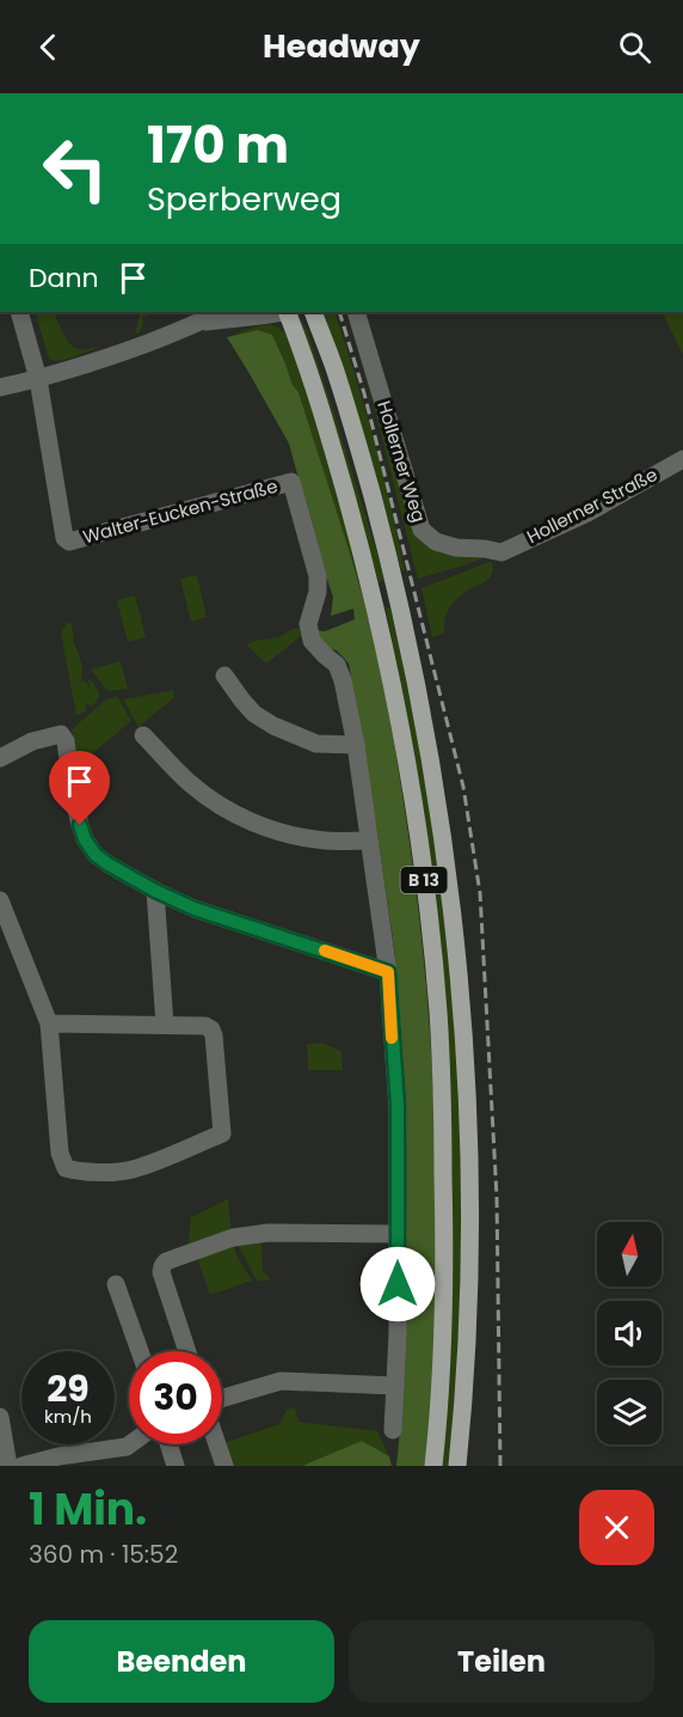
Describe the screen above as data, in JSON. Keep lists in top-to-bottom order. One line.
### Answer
{"streets":{"main road":["B 13"],"street":["Hollerner Weg","Hollerner Straße","Walter-Eucken-Straße"]},"crossings":[["Hollerner Weg","Hollerner Straße"]],"north":"top","page":{"header":"Headway","turn":["170 m","Sperberweg"],"then":"Dann","speed":"29 km/h","limit":"30","heading":["1 Min.","360 m · 15:52"],"buttons":["Beenden","Teilen"]}}
